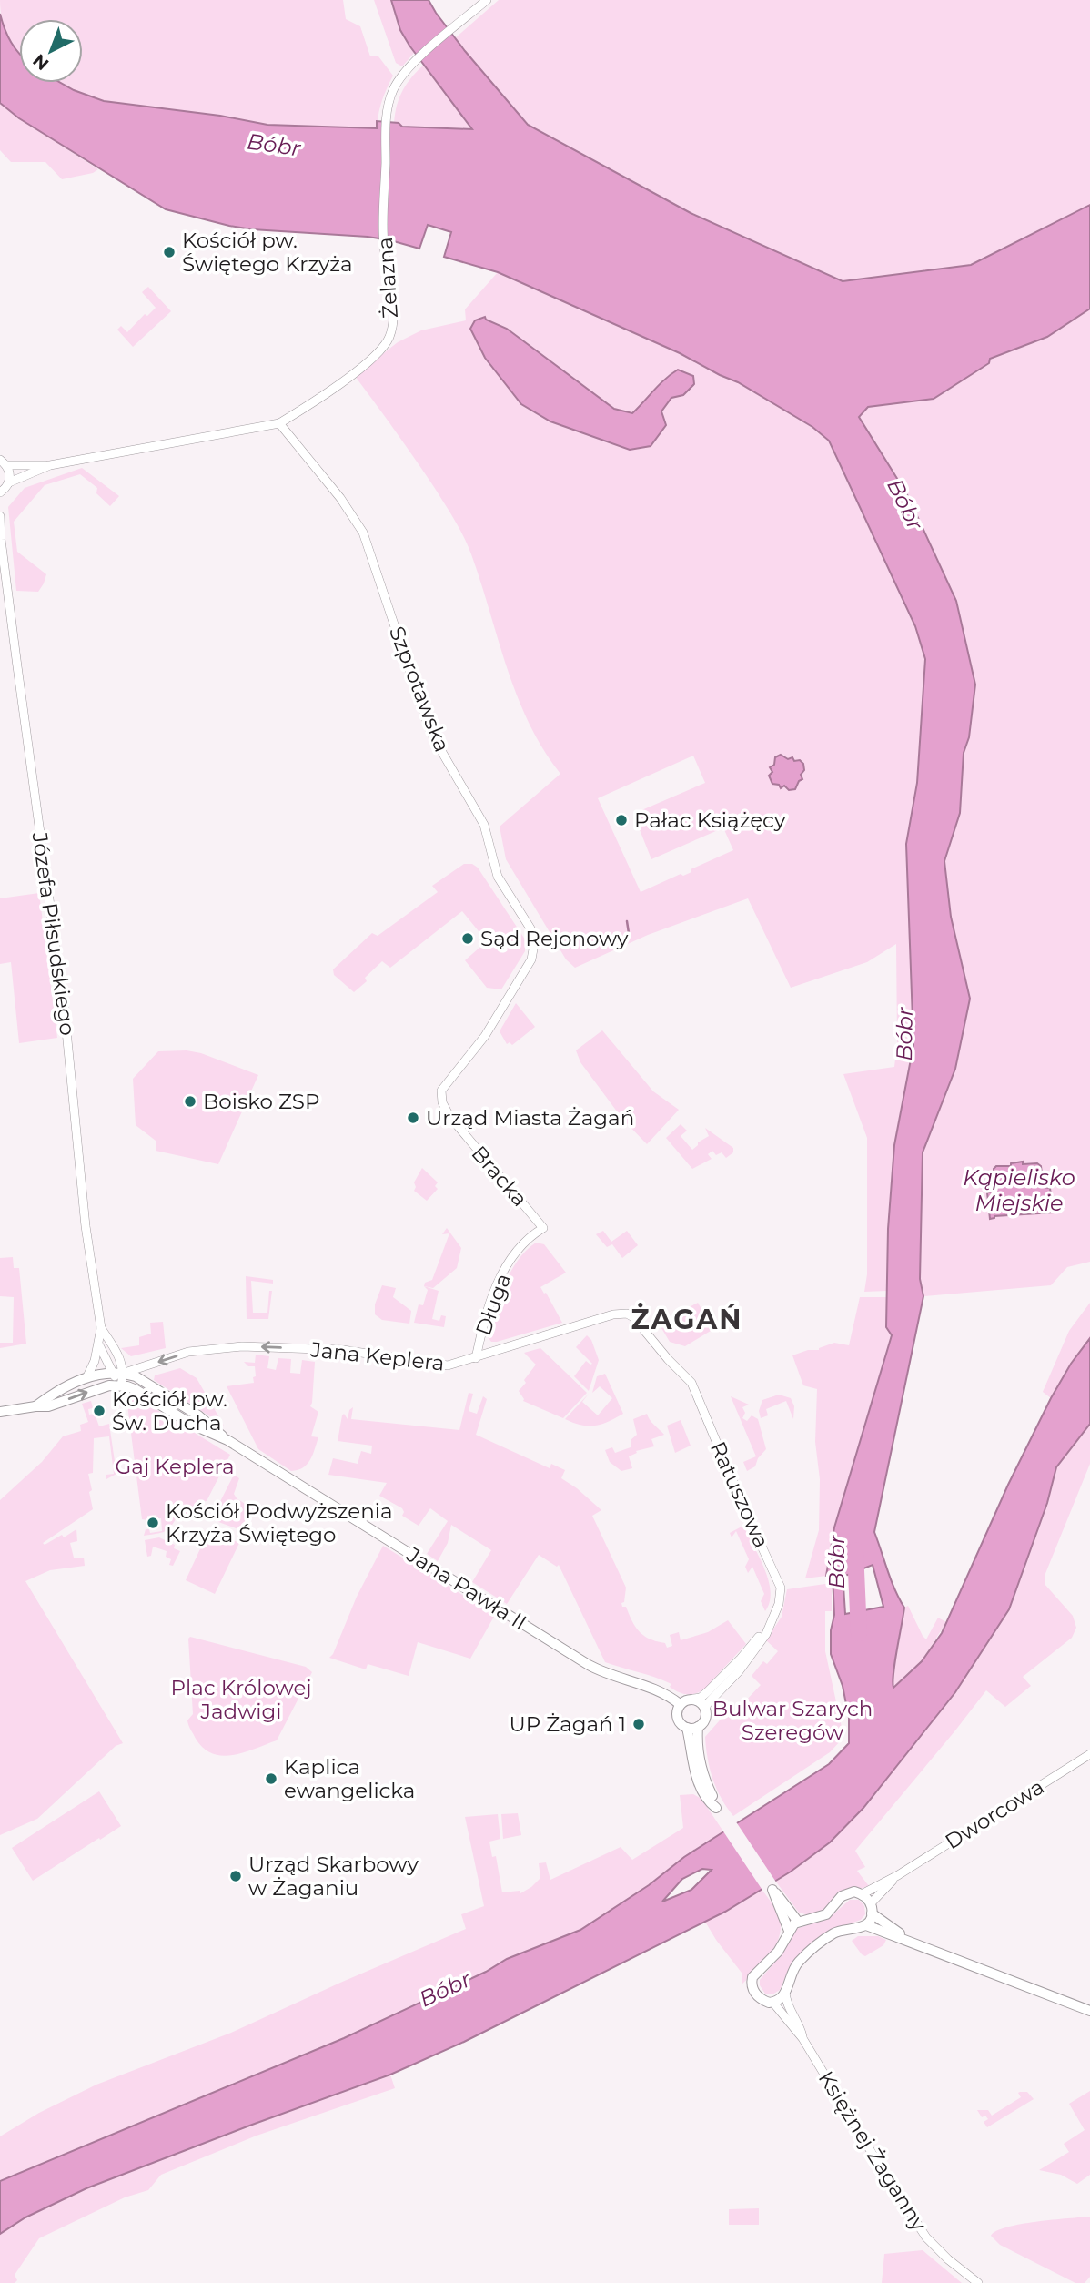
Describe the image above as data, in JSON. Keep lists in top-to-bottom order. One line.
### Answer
{"streets":{"main road":["Jana Pawła II"],"street":["Żelazna","Szprotawska","Józefa Piłsudskiego","Bracka","Długa","Jana Keplera","Ratuszowa","Dworcowa","Księżnej Żaganny"]},"crossings":[["Żelazna","Szprotawska"],["Szprotawska","Bracka"],["Józefa Piłsudskiego","Jana Keplera"],["Józefa Piłsudskiego","Jana Pawła II"],["Bracka","Długa"],["Długa","Jana Keplera"],["Jana Keplera","Ratuszowa"],["Jana Keplera","Jana Pawła II"],["Ratuszowa","Jana Pawła II"]],"one_way":["Jana Keplera"],"districts":["ŻAGAŃ"],"water":["Bóbr","Kąpielisko Miejskie"],"parks":["Gaj Keplera","Plac Królowej Jadwigi","Bulwar Szarych Szeregów"],"places":["Kościół pw. Świętego Krzyża","Pałac Książęcy","Sąd Rejonowy","Boisko ZSP","Urząd Miasta Żagań","Kościół pw. Św. Ducha","Kościół Podwyższenia Krzyża Świętego","UP Żagań 1","Kaplica ewangelicka","Urząd Skarbowy w Żaganiu"],"north":"bottom left"}
